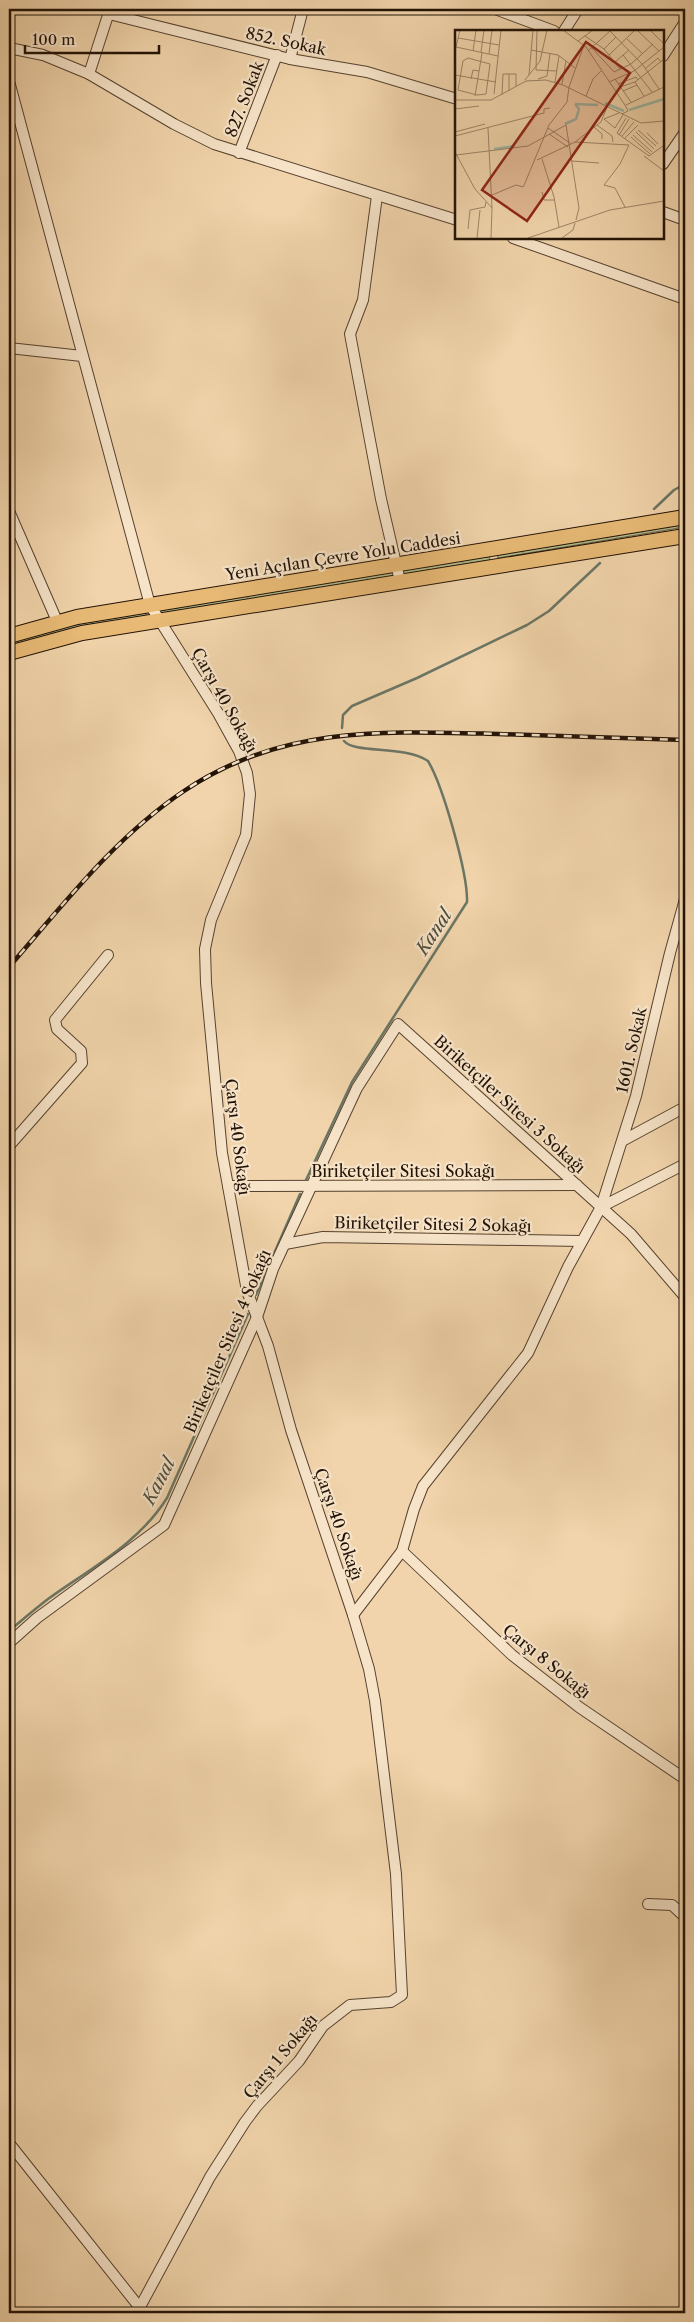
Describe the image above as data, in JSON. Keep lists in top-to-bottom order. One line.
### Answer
{"streets":{"main road":["Yeni Açılan Çevre Yolu Caddesi"],"street":["852. Sokak","827. Sokak","Çarşı 40 Sokağı","1601. Sokak","Biriketçiler Sitesi 3 Sokağı","Biriketçiler Sitesi Sokağı","Biriketçiler Sitesi 2 Sokağı","Biriketçiler Sitesi 4 Sokağı","Çarşı 8 Sokağı","Çarşı 1 Sokağı"]},"crossings":[["852. Sokak","827. Sokak"],["Yeni Açılan Çevre Yolu Caddesi","Çarşı 40 Sokağı"],["Çarşı 40 Sokağı","Biriketçiler Sitesi Sokağı"],["Çarşı 40 Sokağı","Biriketçiler Sitesi 4 Sokağı"],["Çarşı 40 Sokağı","Çarşı 1 Sokağı"],["1601. Sokak","Biriketçiler Sitesi 3 Sokağı"],["1601. Sokak","Biriketçiler Sitesi 2 Sokağı"],["1601. Sokak","Çarşı 8 Sokağı"],["Biriketçiler Sitesi 3 Sokağı","Biriketçiler Sitesi Sokağı"],["Biriketçiler Sitesi 3 Sokağı","Biriketçiler Sitesi 4 Sokağı"],["Biriketçiler Sitesi Sokağı","Biriketçiler Sitesi 4 Sokağı"],["Biriketçiler Sitesi 2 Sokağı","Biriketçiler Sitesi 4 Sokağı"]],"water":["Kanal"],"scale_bar":"100 m"}
